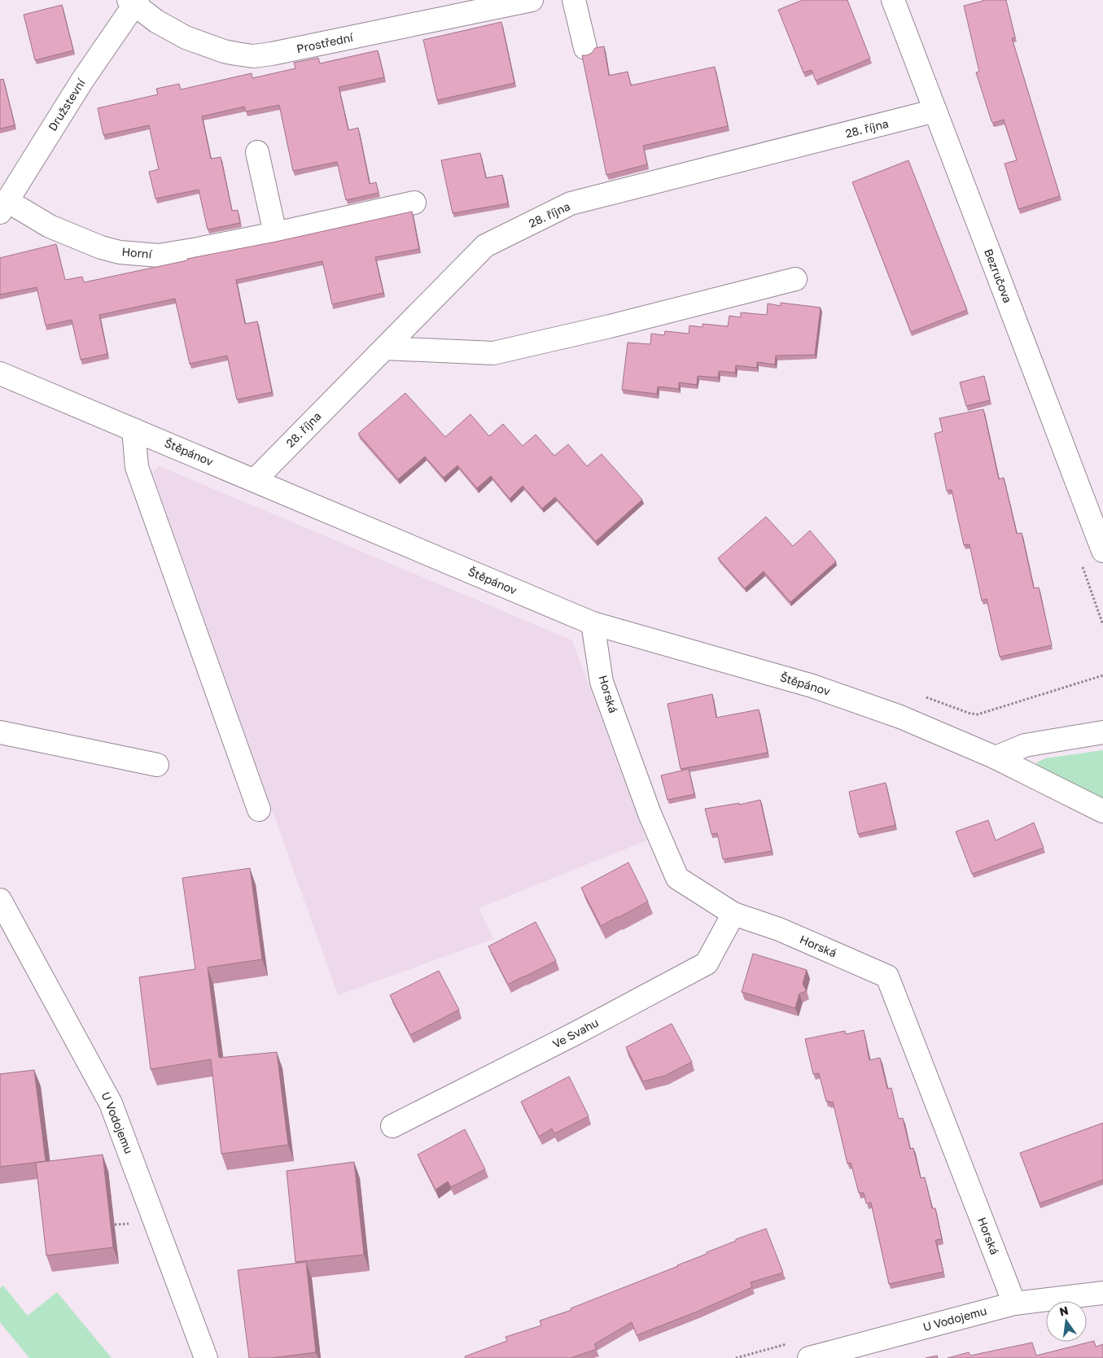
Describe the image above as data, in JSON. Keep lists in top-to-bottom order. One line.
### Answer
{"streets":{"street":["Prostřední","Družstevní","28. října","Horní","Bezručova","Štěpánov","Horská","Ve Svahu","U Vodojemu"]},"crossings":[["Prostřední","Družstevní"],["Družstevní","Horní"],["28. října","Bezručova"],["28. října","Štěpánov"],["Štěpánov","Horská"],["Horská","Ve Svahu"],["Horská","U Vodojemu"]],"north":"top"}
